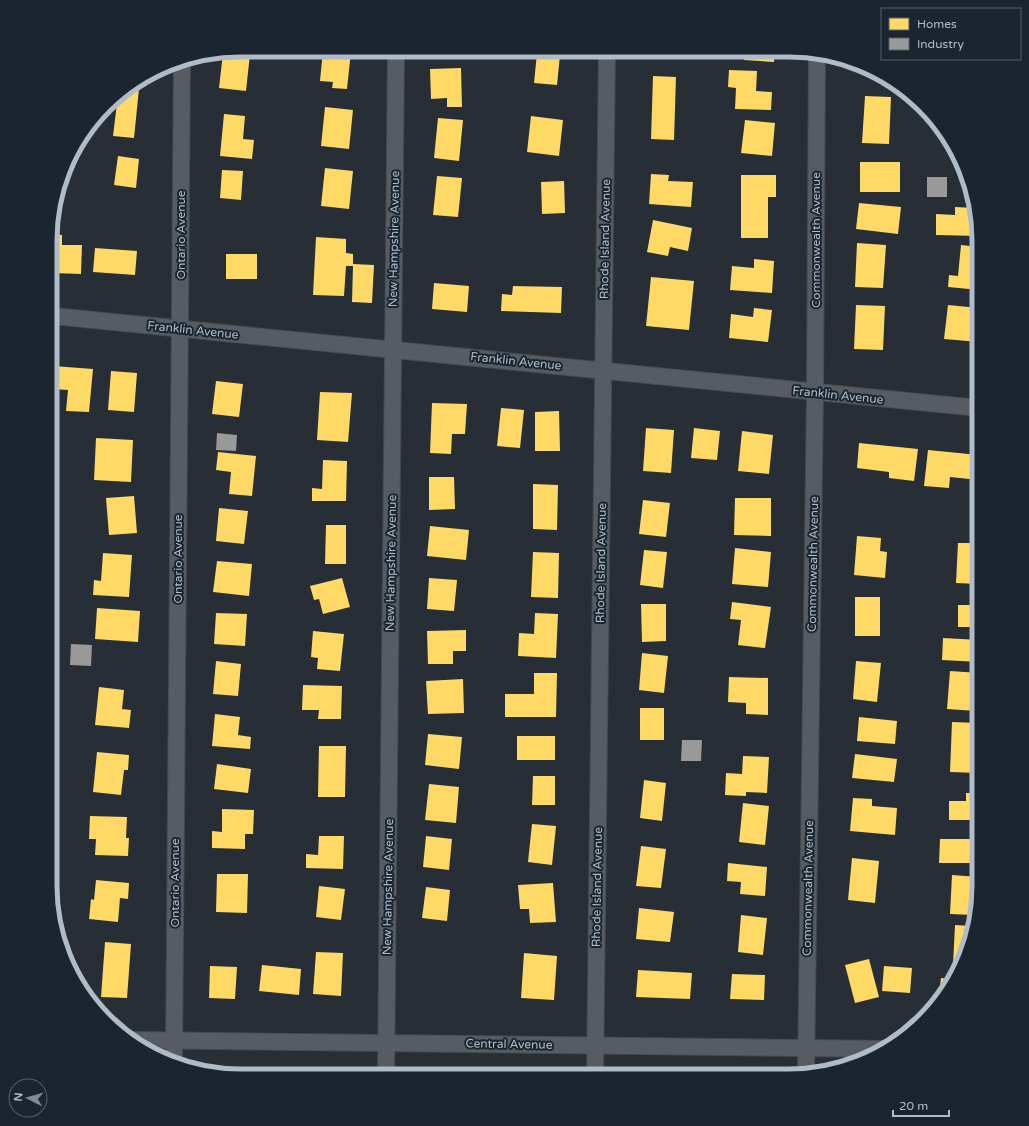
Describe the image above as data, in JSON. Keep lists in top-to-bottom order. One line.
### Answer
{"streets":{"street":["Ontario Avenue","New Hampshire Avenue","Rhode Island Avenue","Commonwealth Avenue","Franklin Avenue","Central Avenue"]},"crossings":[["Ontario Avenue","Franklin Avenue"],["Ontario Avenue","Central Avenue"],["New Hampshire Avenue","Franklin Avenue"],["New Hampshire Avenue","Central Avenue"],["Rhode Island Avenue","Franklin Avenue"],["Rhode Island Avenue","Central Avenue"],["Commonwealth Avenue","Franklin Avenue"],["Commonwealth Avenue","Central Avenue"]],"legend":["Homes","Industry"],"scale_bar":"20 m","north":"left"}
